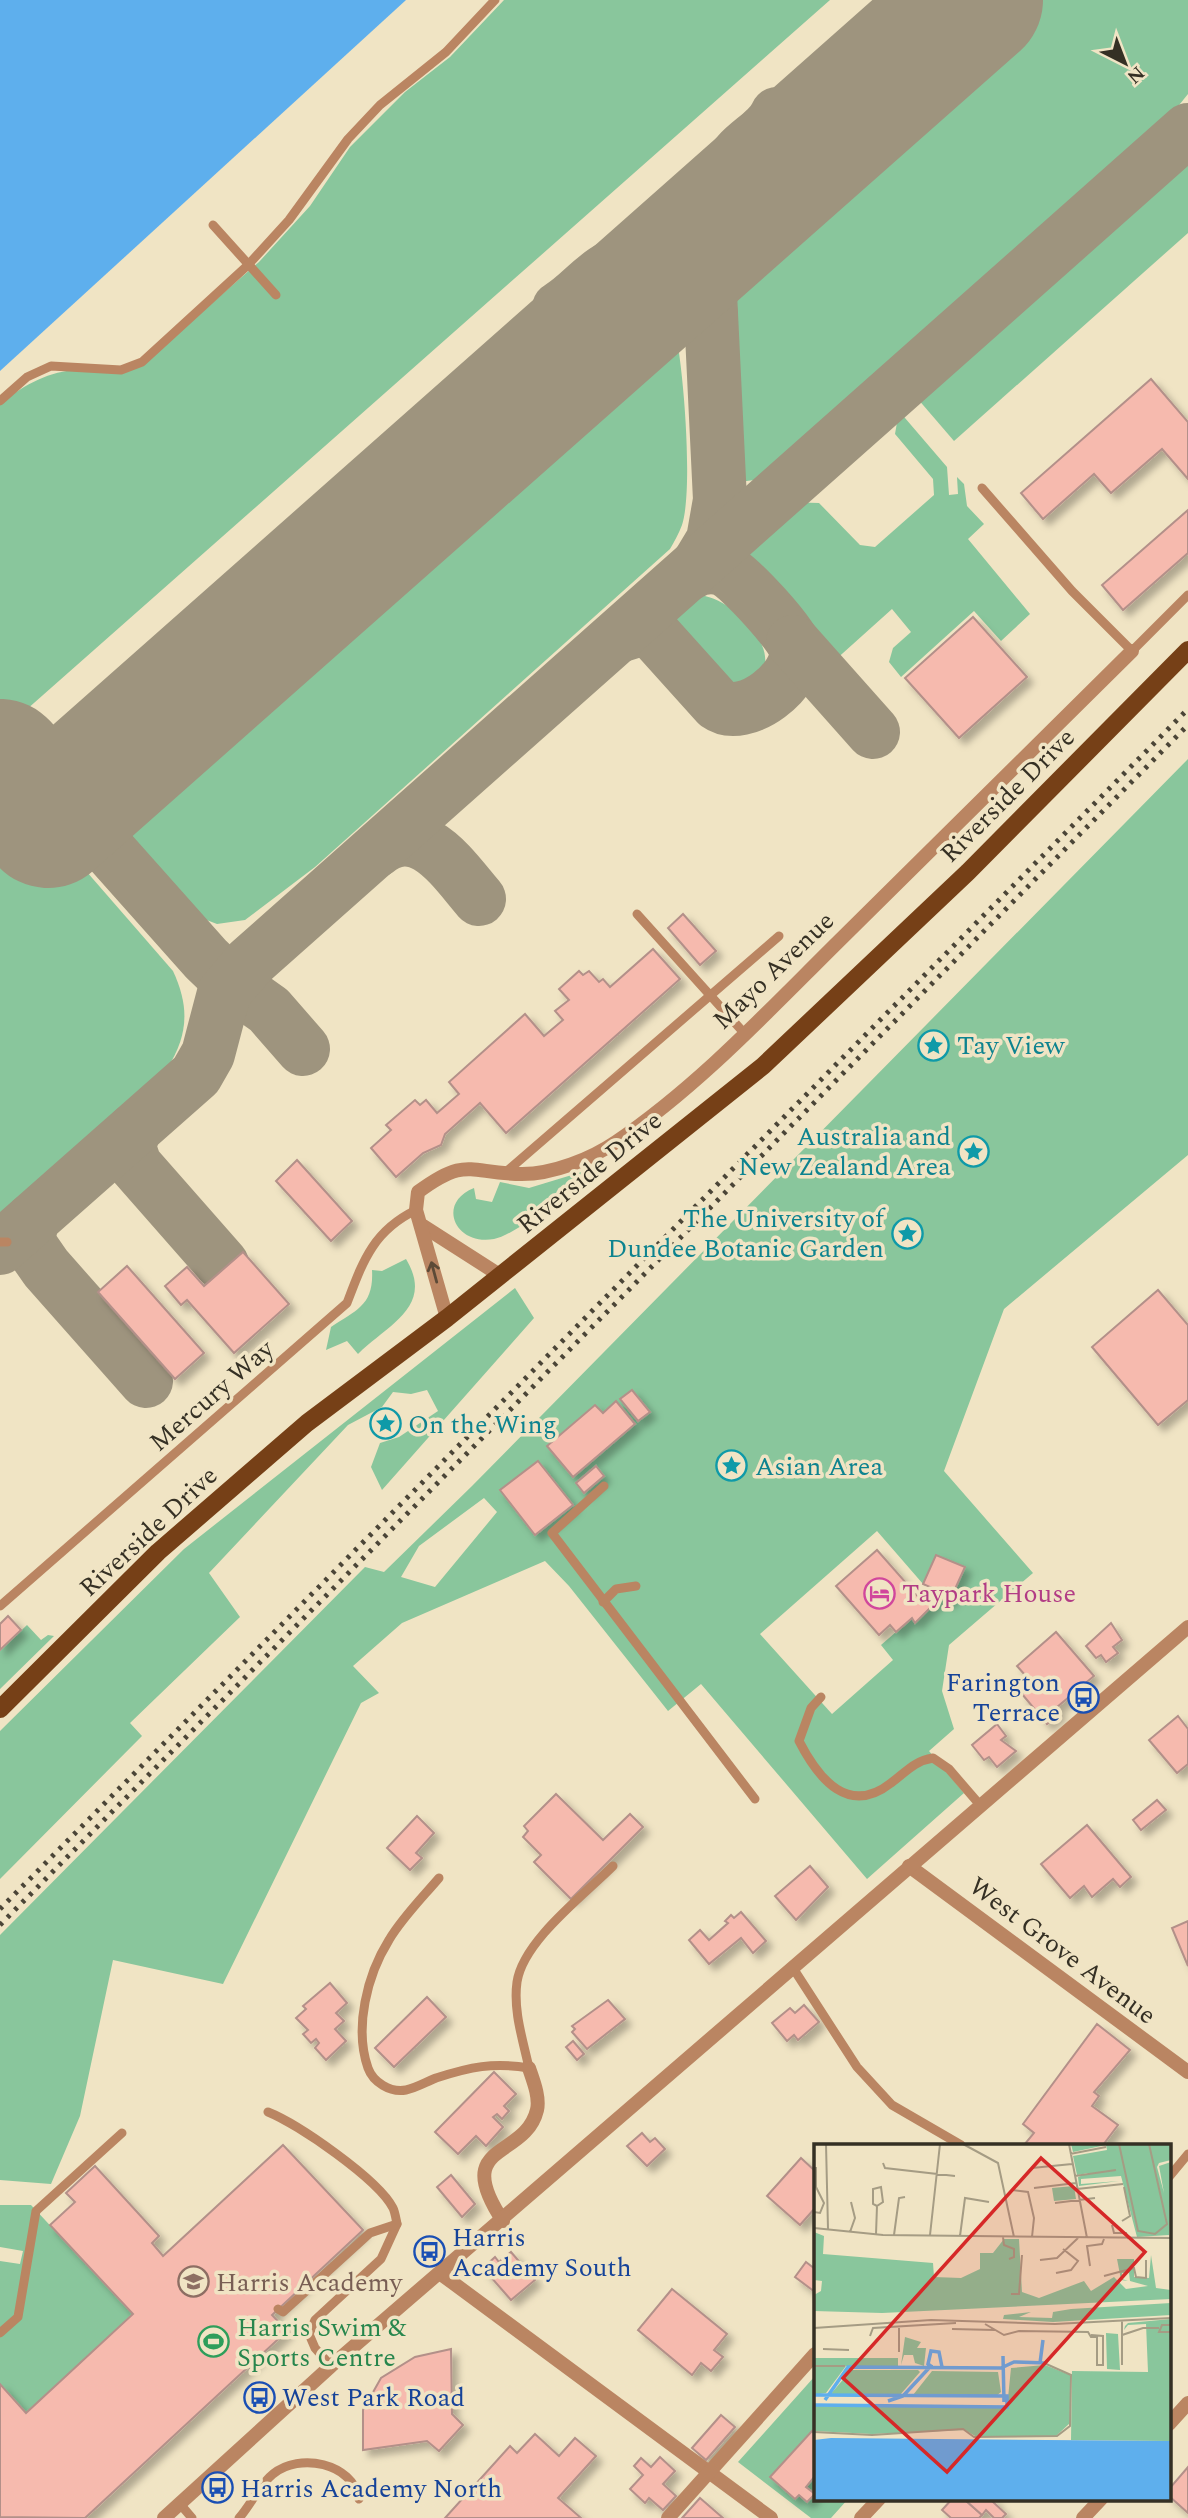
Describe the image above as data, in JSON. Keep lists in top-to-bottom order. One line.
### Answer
{"streets":{"main road":["Riverside Drive"],"street":["Mayo Avenue","West Grove Avenue"],"lane":["Mercury Way"]},"crossings":[["Mayo Avenue","Mercury Way"]],"places":{"place":["Tay View","Australia and New Zealand Area","The University of Dundee Botanic Garden","On the Wing","Asian Area"],"hotel":["Taypark House"],"bus stop":["Farington Terrace","Harris Academy South","West Park Road","Harris Academy North"],"school or university":["Harris Academy"],"sports":["Harris Swim & Sports Centre"]},"north":"bottom right"}
